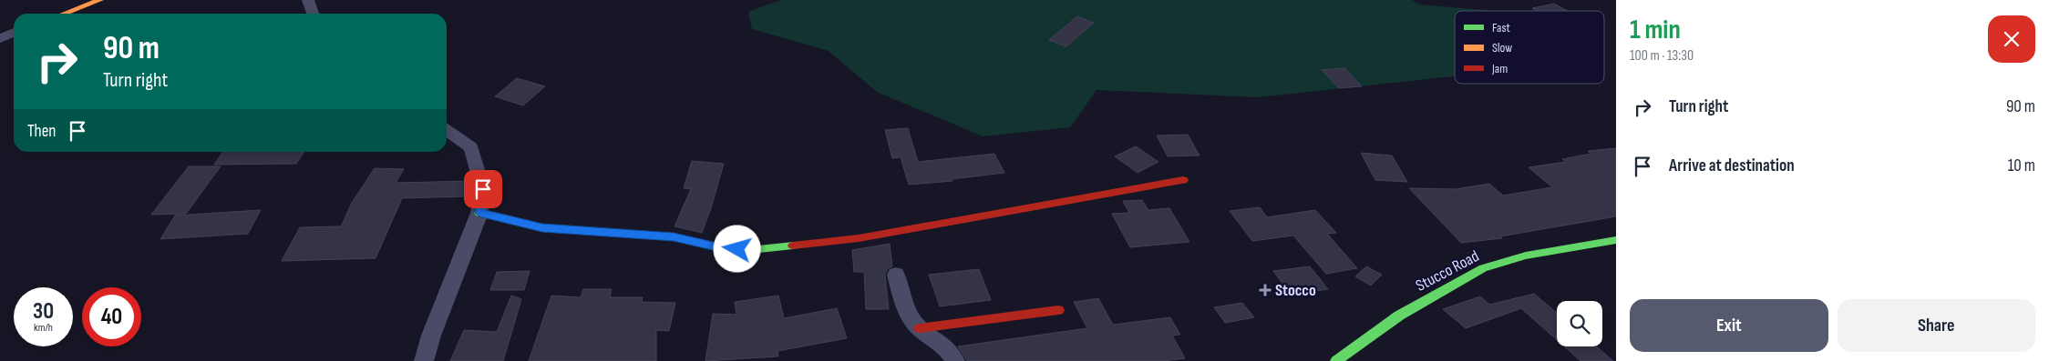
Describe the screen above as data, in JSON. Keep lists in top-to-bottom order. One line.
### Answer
{"streets":{"street":["Stucco Road"]},"places":{"health":["Stocco"]},"legend":["Fast","Slow","Jam"],"page":{"heading":["1 min","100 m · 13:30"],"turn":["90 m","Turn right"],"list":[{"name":"Turn right","value":"90 m"},{"name":"Arrive at destination","value":"10 m"}],"then":"Then","speed":"30 km/h","limit":"40","buttons":["Exit","Share"]}}
